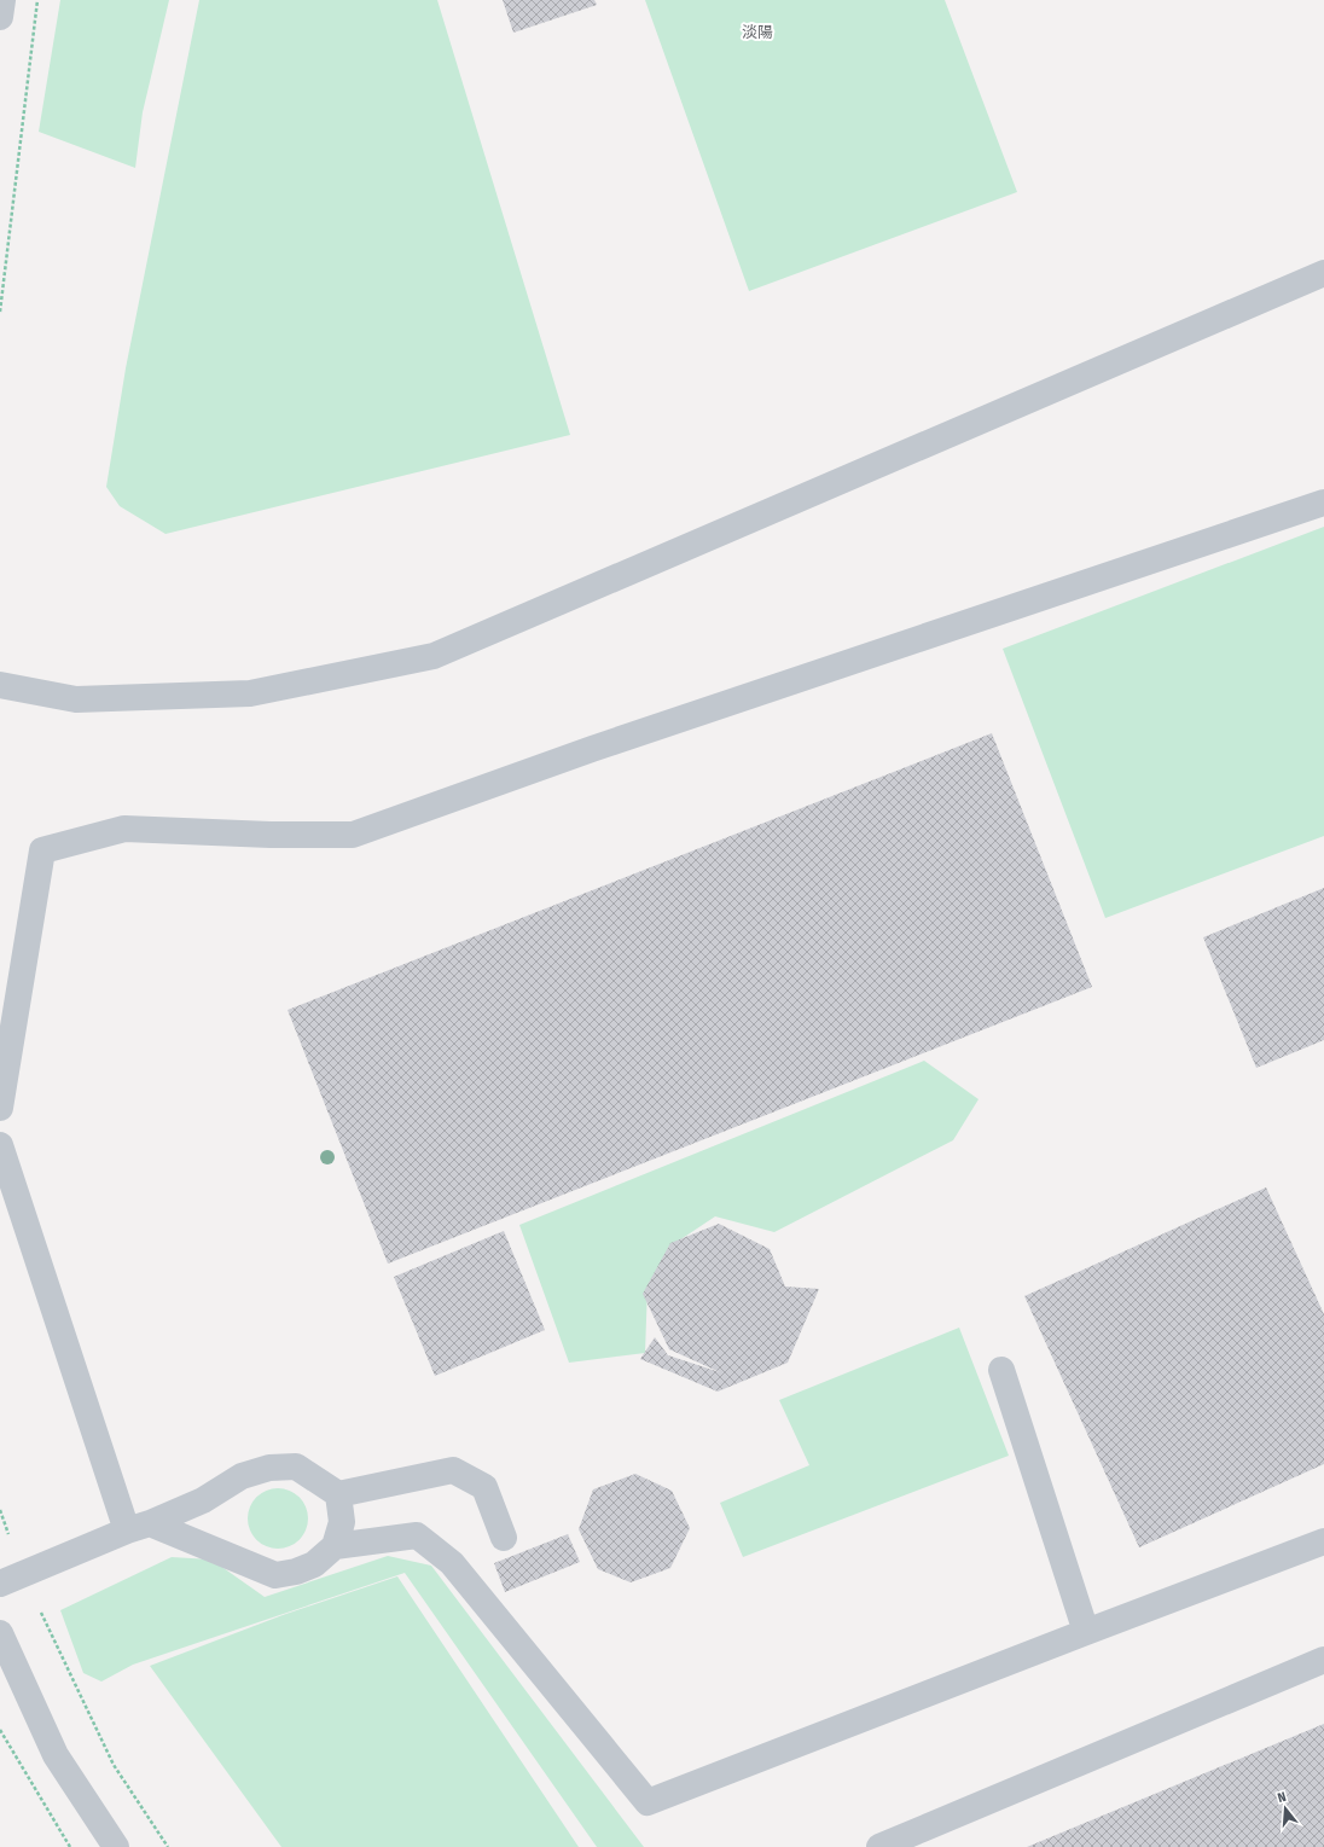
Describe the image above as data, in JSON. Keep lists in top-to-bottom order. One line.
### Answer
{"districts":["淡陽"],"north":"top"}
